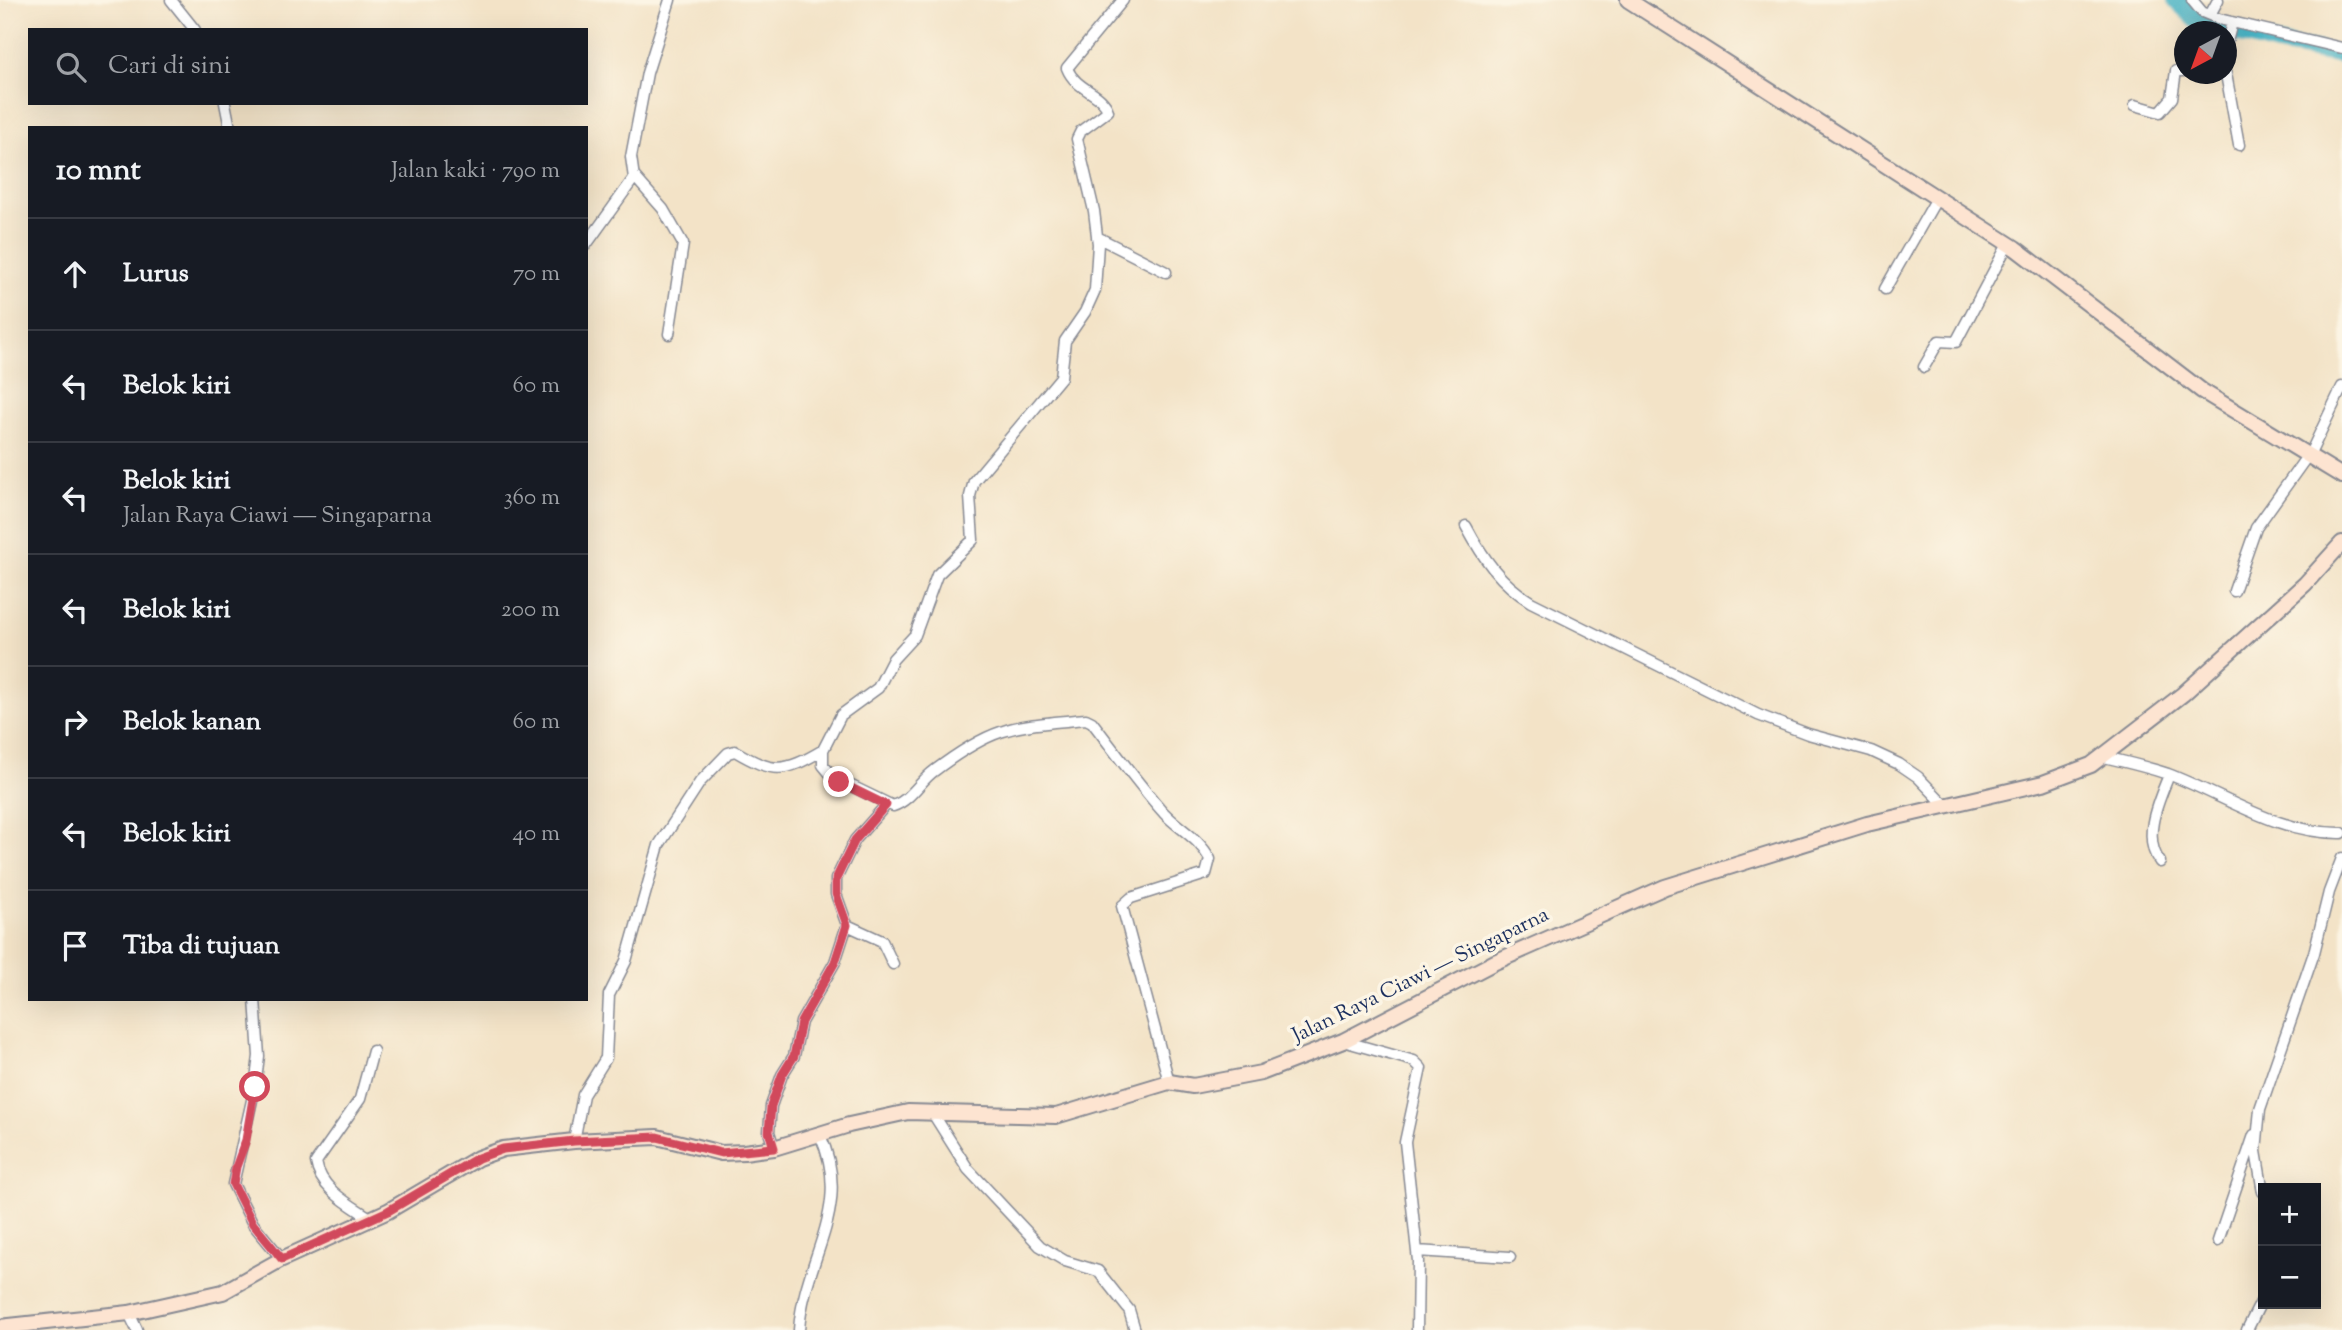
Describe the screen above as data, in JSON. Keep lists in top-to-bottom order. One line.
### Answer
{"streets":{"main road":["Jalan Raya Ciawi — Singaparna"]},"north":"bottom left","page":{"search":"Cari di sini","heading":["10 mnt","Jalan kaki · 790 m"],"list":[["Lurus","70 m"],["Belok kiri","60 m"],["Belok kiri","Jalan Raya Ciawi — Singaparna","360 m"],["Belok kiri","200 m"],["Belok kanan","60 m"],["Belok kiri","40 m"],"Tiba di tujuan"],"map_buttons":["+","−"]}}
